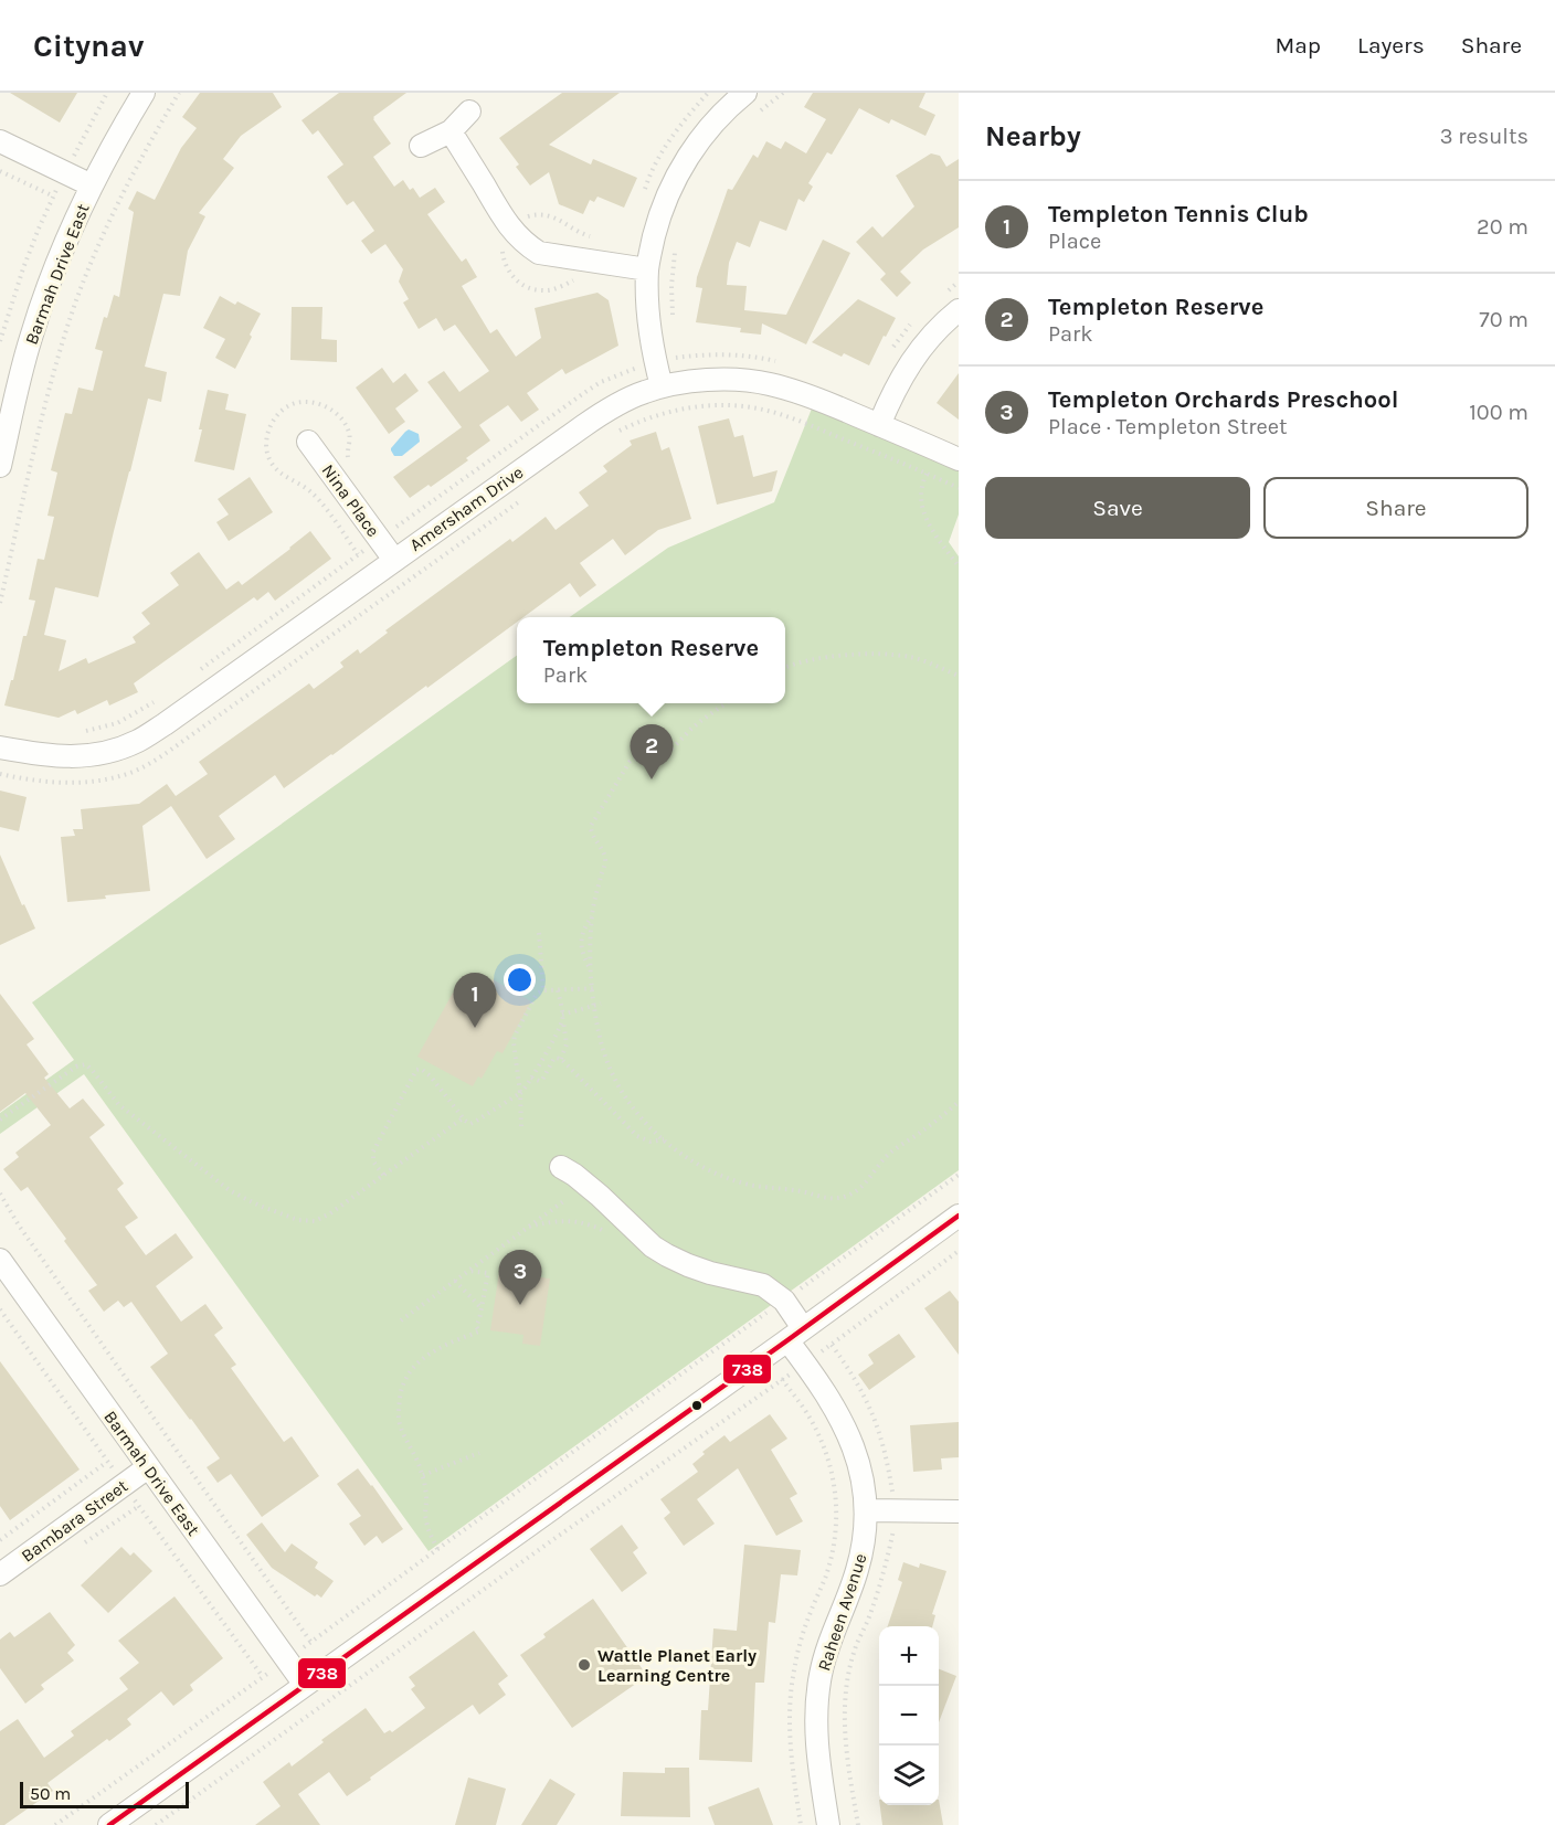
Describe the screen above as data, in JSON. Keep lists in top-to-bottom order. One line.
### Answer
{"streets":{"street":["Barmah Drive East","Nina Place","Amersham Drive","Bambara Street","Raheen Avenue"]},"crossings":[["Barmah Drive East","Bambara Street"],["Nina Place","Amersham Drive"]],"places":["Wattle Planet Early Learning Centre"],"lines":["transit line 738"],"scale_bar":"50 m","page":{"header":"Citynav","nav":["Map","Layers","Share"],"heading":["Nearby","3 results"],"list":[{"mark":"1","name":"Templeton Tennis Club","note":"Place","value":"20 m"},{"mark":"2","name":"Templeton Reserve","note":"Park","value":"70 m"},{"mark":"3","name":"Templeton Orchards Preschool","note":"Place · Templeton Street","value":"100 m"}],"buttons":["Save","Share"],"popup":["Templeton Reserve","Park"],"pins":["2","1","3"],"map_buttons":["+","−"],"scale":"50 m"}}
